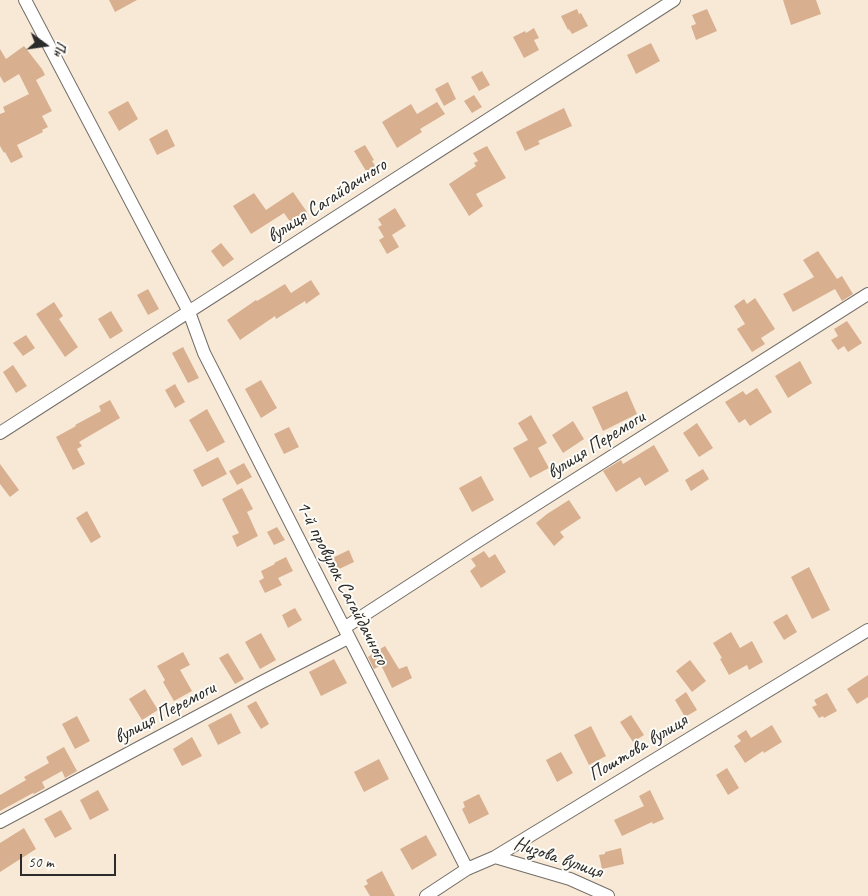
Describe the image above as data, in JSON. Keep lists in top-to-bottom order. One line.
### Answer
{"streets":{"street":["вулиця Сагайдачного","вулиця Перемоги","1-й провулок Сагайдачного","Поштова вулиця","Низова вулиця"]},"crossings":[["вулиця Сагайдачного","1-й провулок Сагайдачного"],["вулиця Перемоги","1-й провулок Сагайдачного"],["1-й провулок Сагайдачного","Поштова вулиця"],["Поштова вулиця","Низова вулиця"]],"scale_bar":"50 m","north":"right"}
